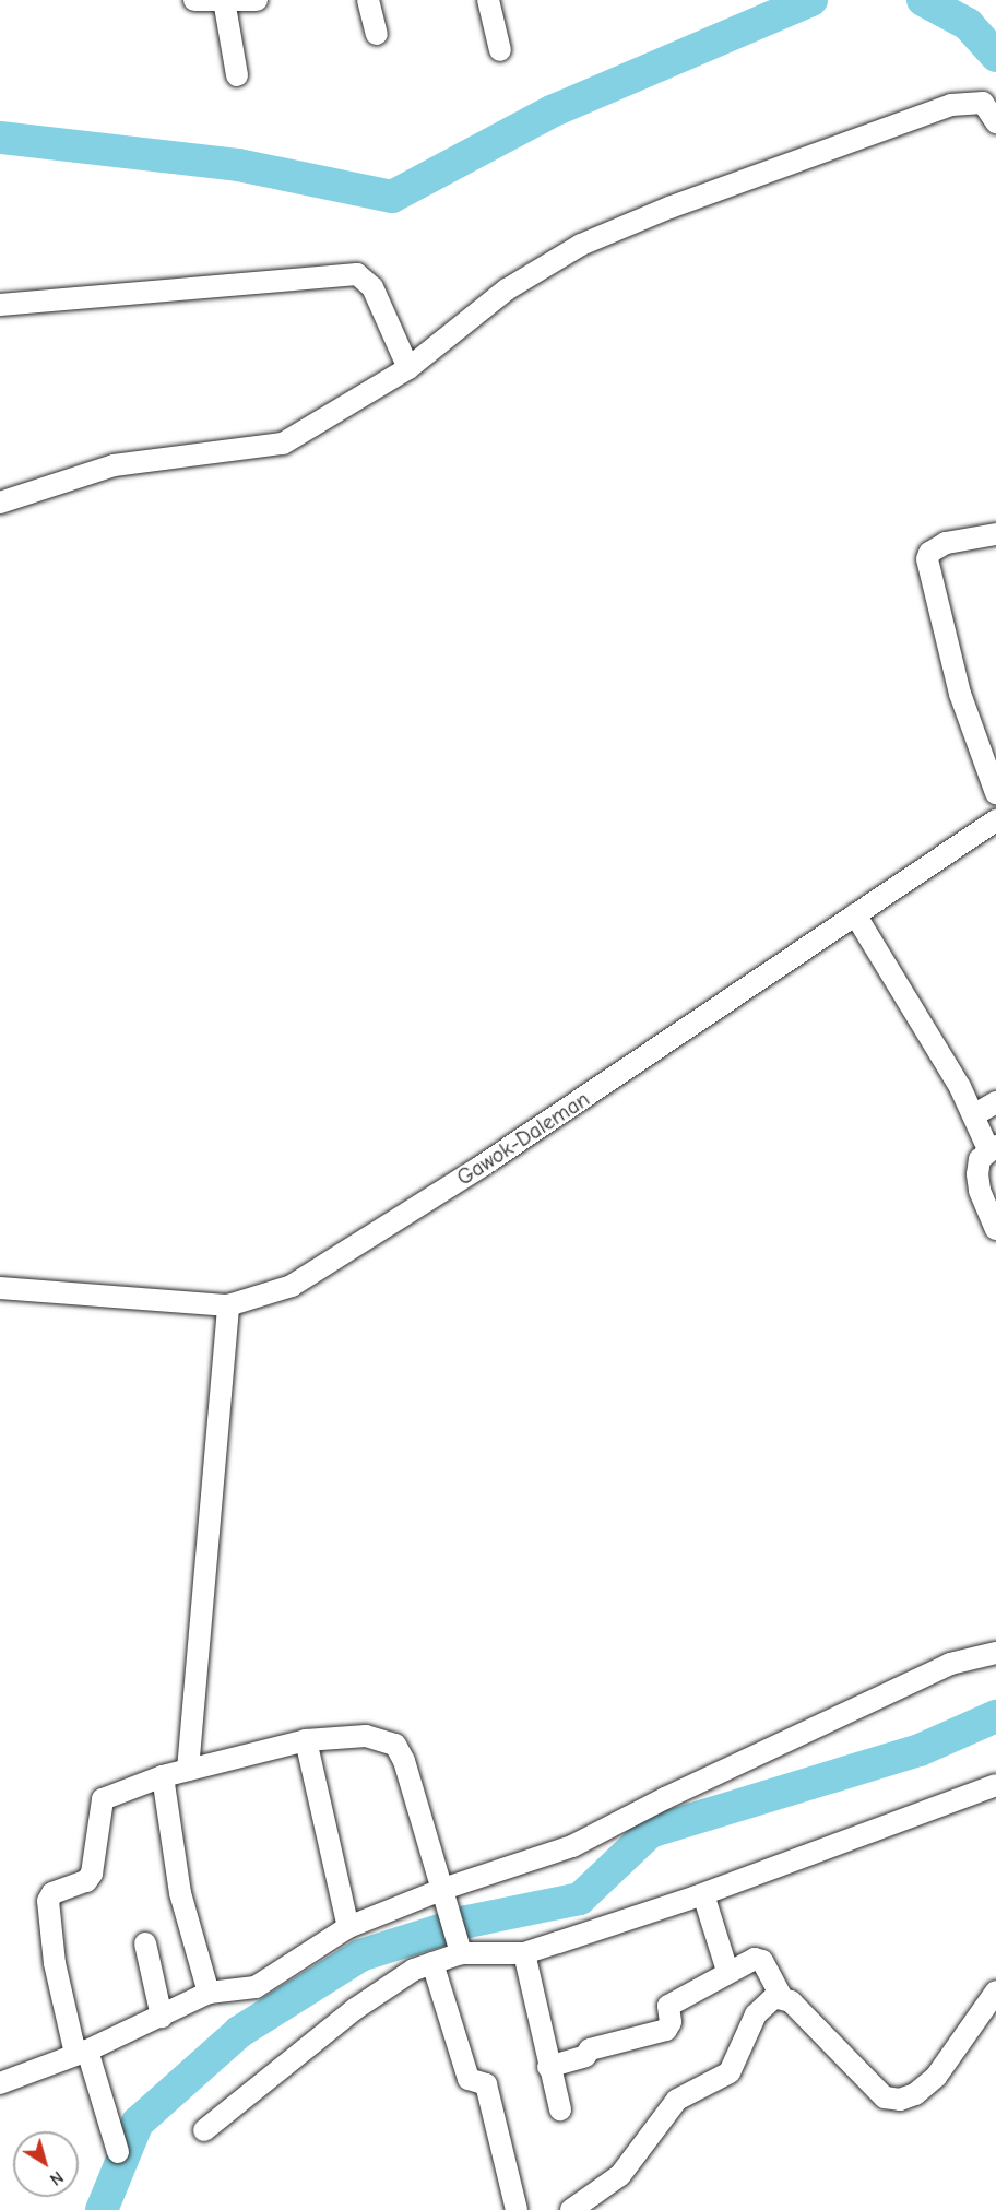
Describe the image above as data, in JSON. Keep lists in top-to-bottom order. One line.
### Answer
{"streets":{"street":["Gawok-Daleman"]},"north":"bottom right"}
